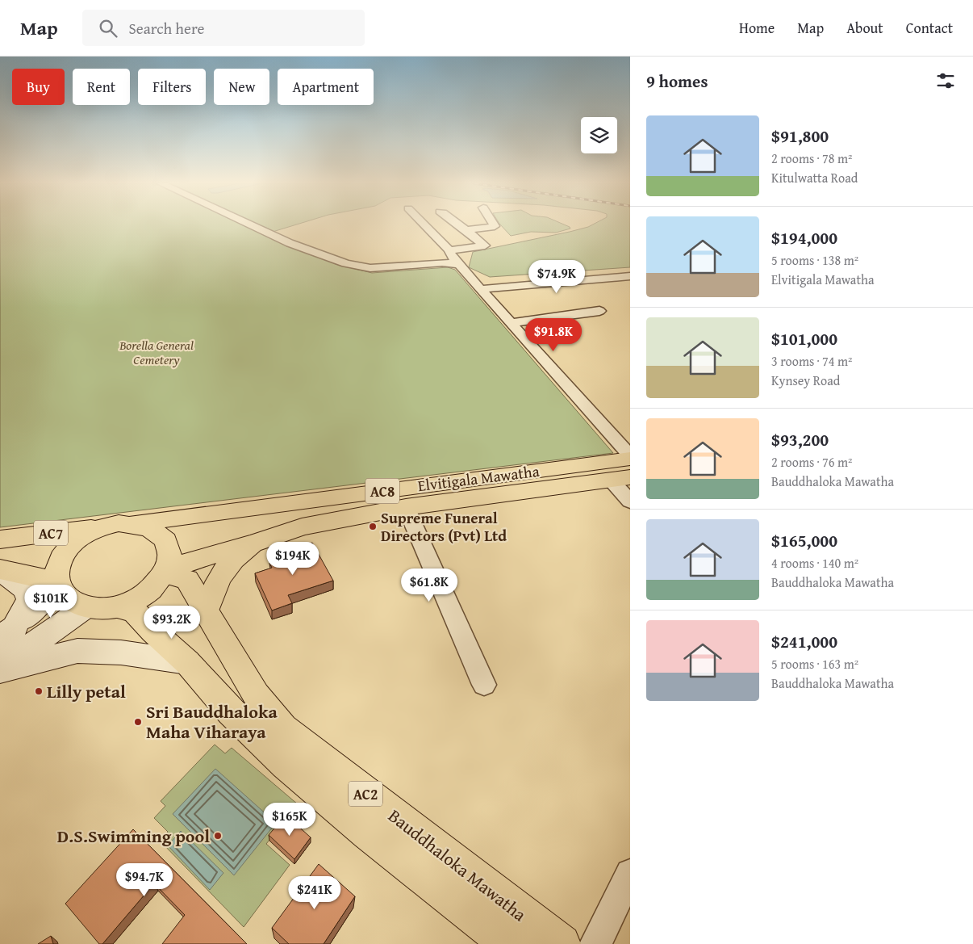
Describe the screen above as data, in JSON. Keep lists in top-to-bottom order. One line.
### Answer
{"streets":{"main road":["Elvitigala Mawatha","AC8","AC7","AC2","Bauddhaloka Mawatha"]},"crossings":[["Elvitigala Mawatha","AC7"],["Elvitigala Mawatha","Bauddhaloka Mawatha"],["AC7","Bauddhaloka Mawatha"]],"parks":["Borella General Cemetery"],"places":["Supreme Funeral Directors (Pvt) Ltd","Lilly petal","Sri Bauddhaloka Maha Viharaya","D.S.Swimming pool"],"page":{"header":"Map","search":"Search here","nav":["Home","Map","About","Contact"],"heading":"9 homes","chip":["Buy","Rent","Filters","New","Apartment"],"list":[{"name":"$91,800","note":"2 rooms · 78 m² · Kitulwatta Road"},{"name":"$194,000","note":"5 rooms · 138 m² · Elvitigala Mawatha"},{"name":"$101,000","note":"3 rooms · 74 m² · Kynsey Road"},{"name":"$93,200","note":"2 rooms · 76 m² · Bauddhaloka Mawatha"},{"name":"$165,000","note":"4 rooms · 140 m² · Bauddhaloka Mawatha"},{"name":"$241,000","note":"5 rooms · 163 m² · Bauddhaloka Mawatha"}],"price":["$74.9K","$91.8K","$194K","$61.8K","$101K","$93.2K","$165K","$94.7K","$241K"]}}
